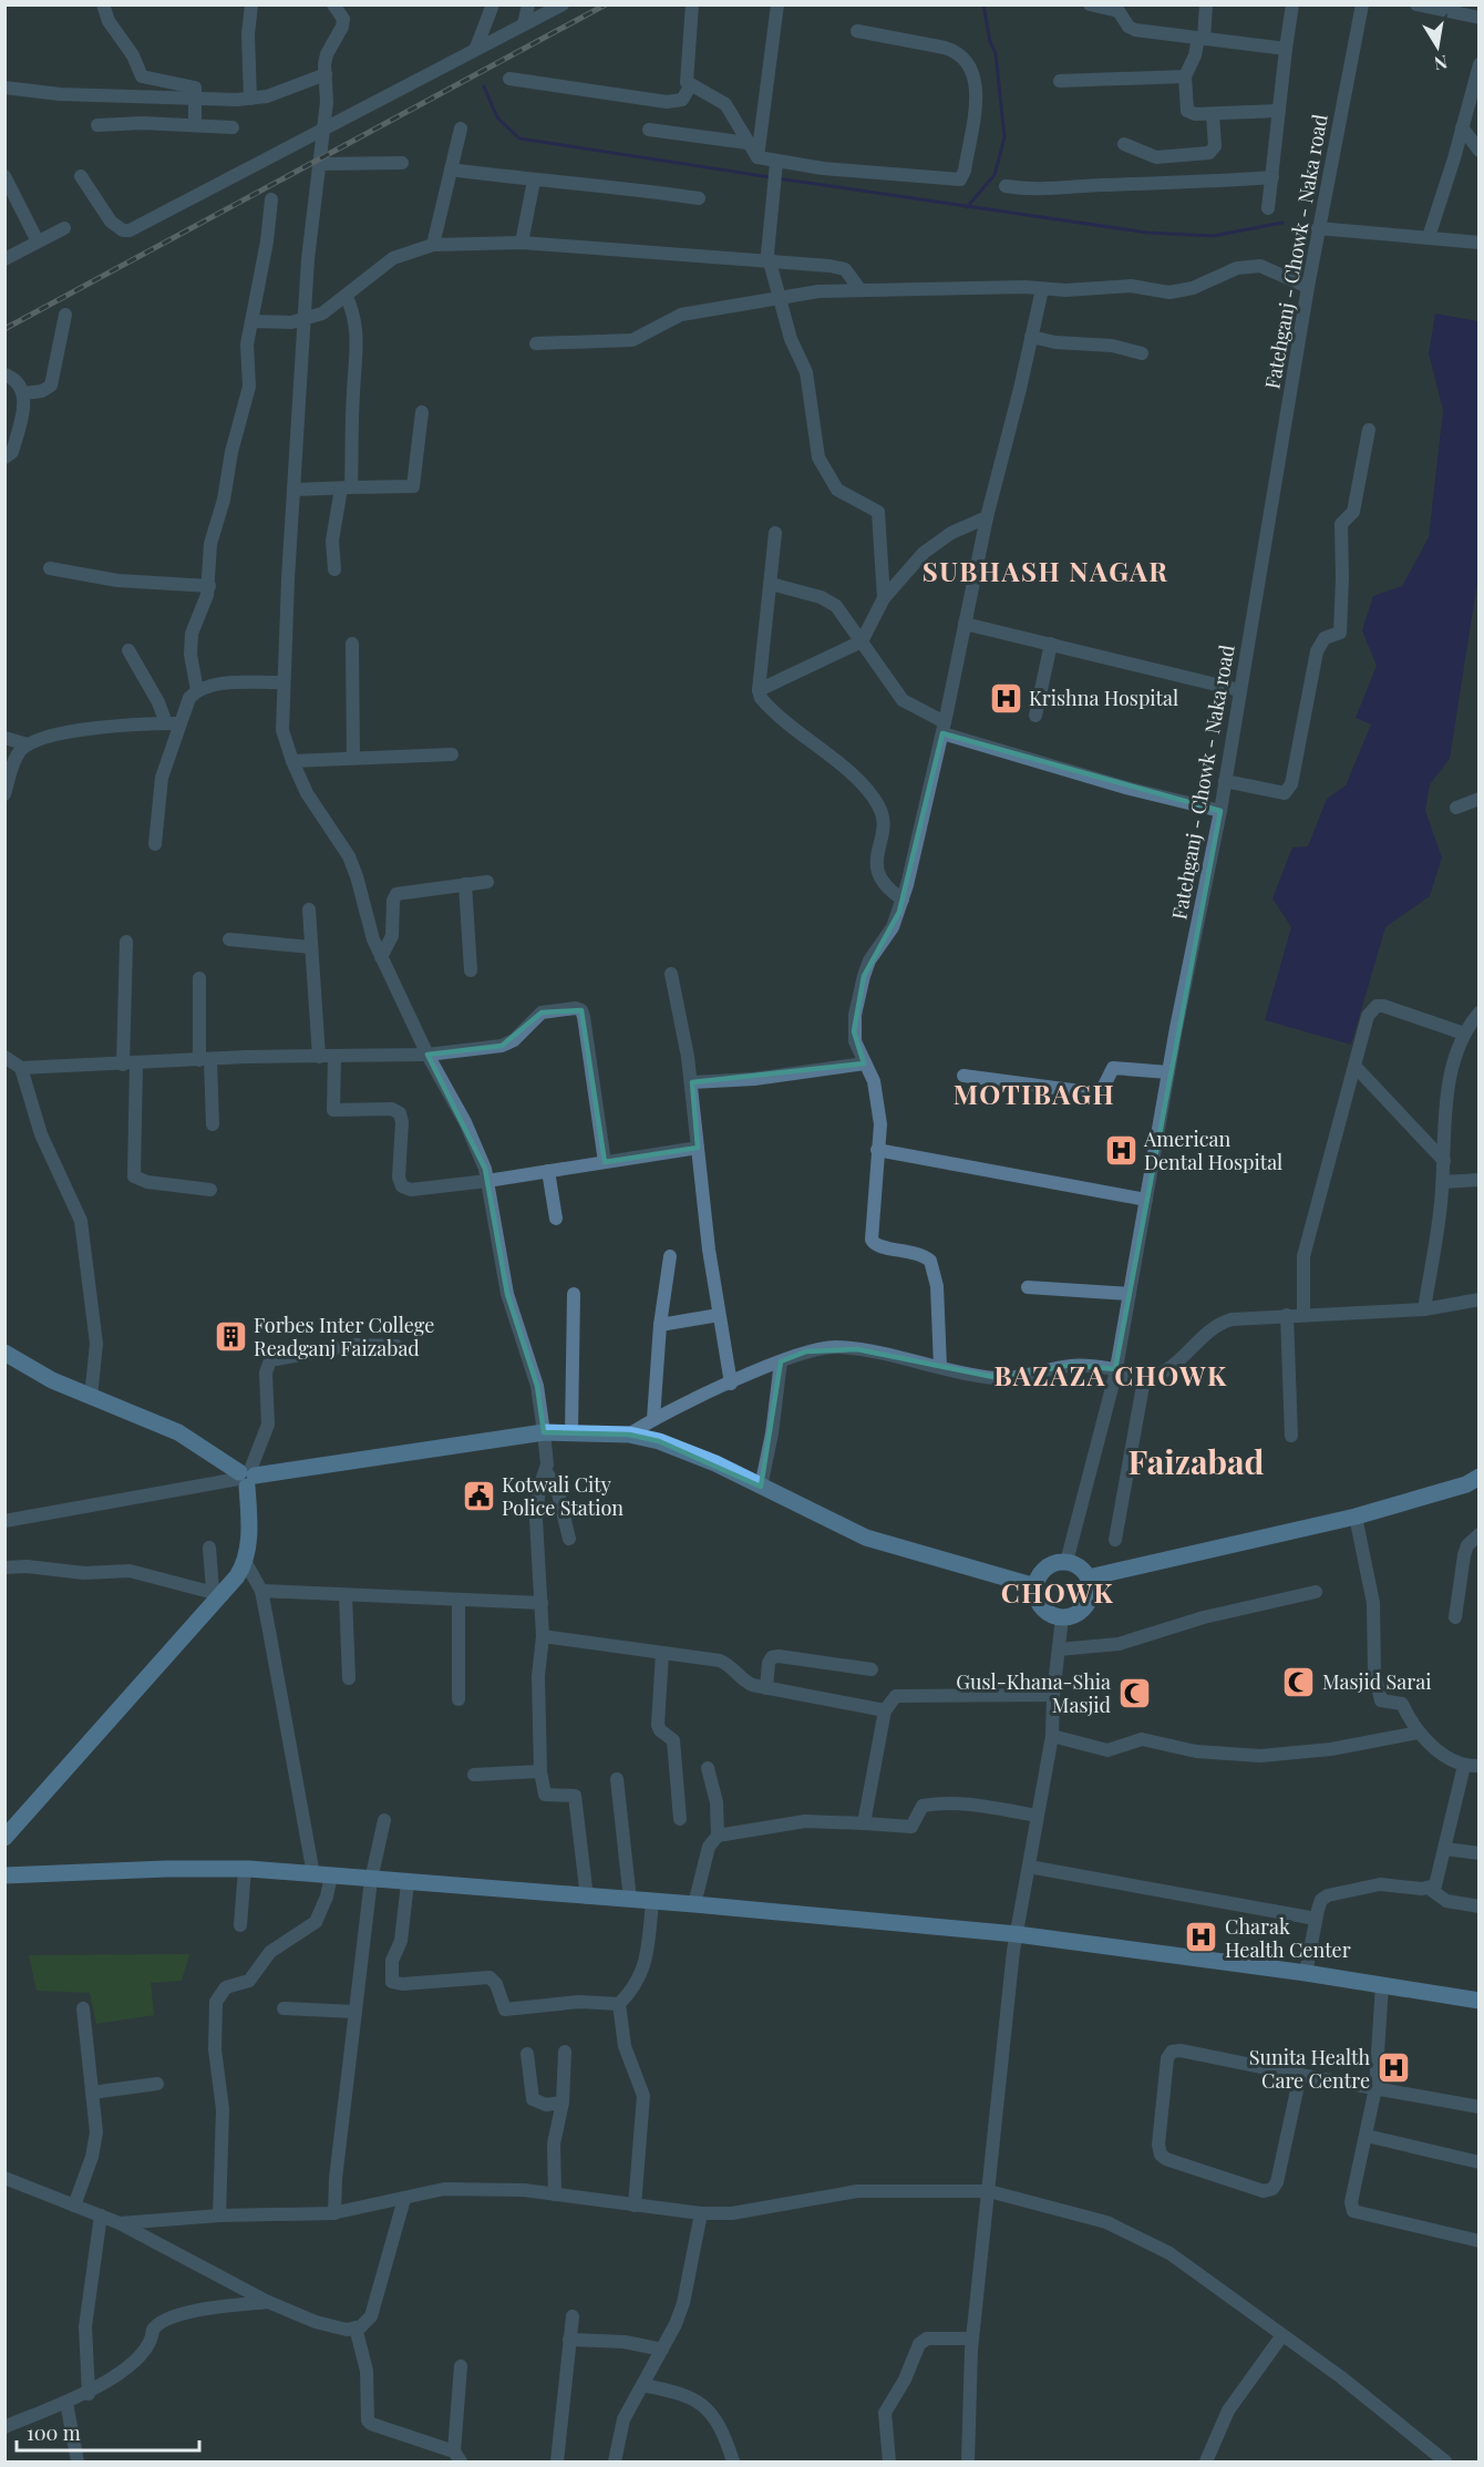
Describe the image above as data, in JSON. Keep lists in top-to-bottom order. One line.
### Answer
{"streets":{"street":["Fatehganj - Chowk - Naka road"]},"districts":["SUBHASH NAGAR","MOTIBAGH","BAZAZA CHOWK","Faizabad","CHOWK"],"places":{"hospital":["Krishna Hospital","American Dental Hospital","Charak Health Center","Sunita Health Care Centre"],"building":["Forbes Inter College Readganj Faizabad"],"public building":["Kotwali City Police Station"],"mosque":["Masjid Sarai","Gusl-Khana-Shia Masjid"]},"scale_bar":"100 m","north":"bottom"}
